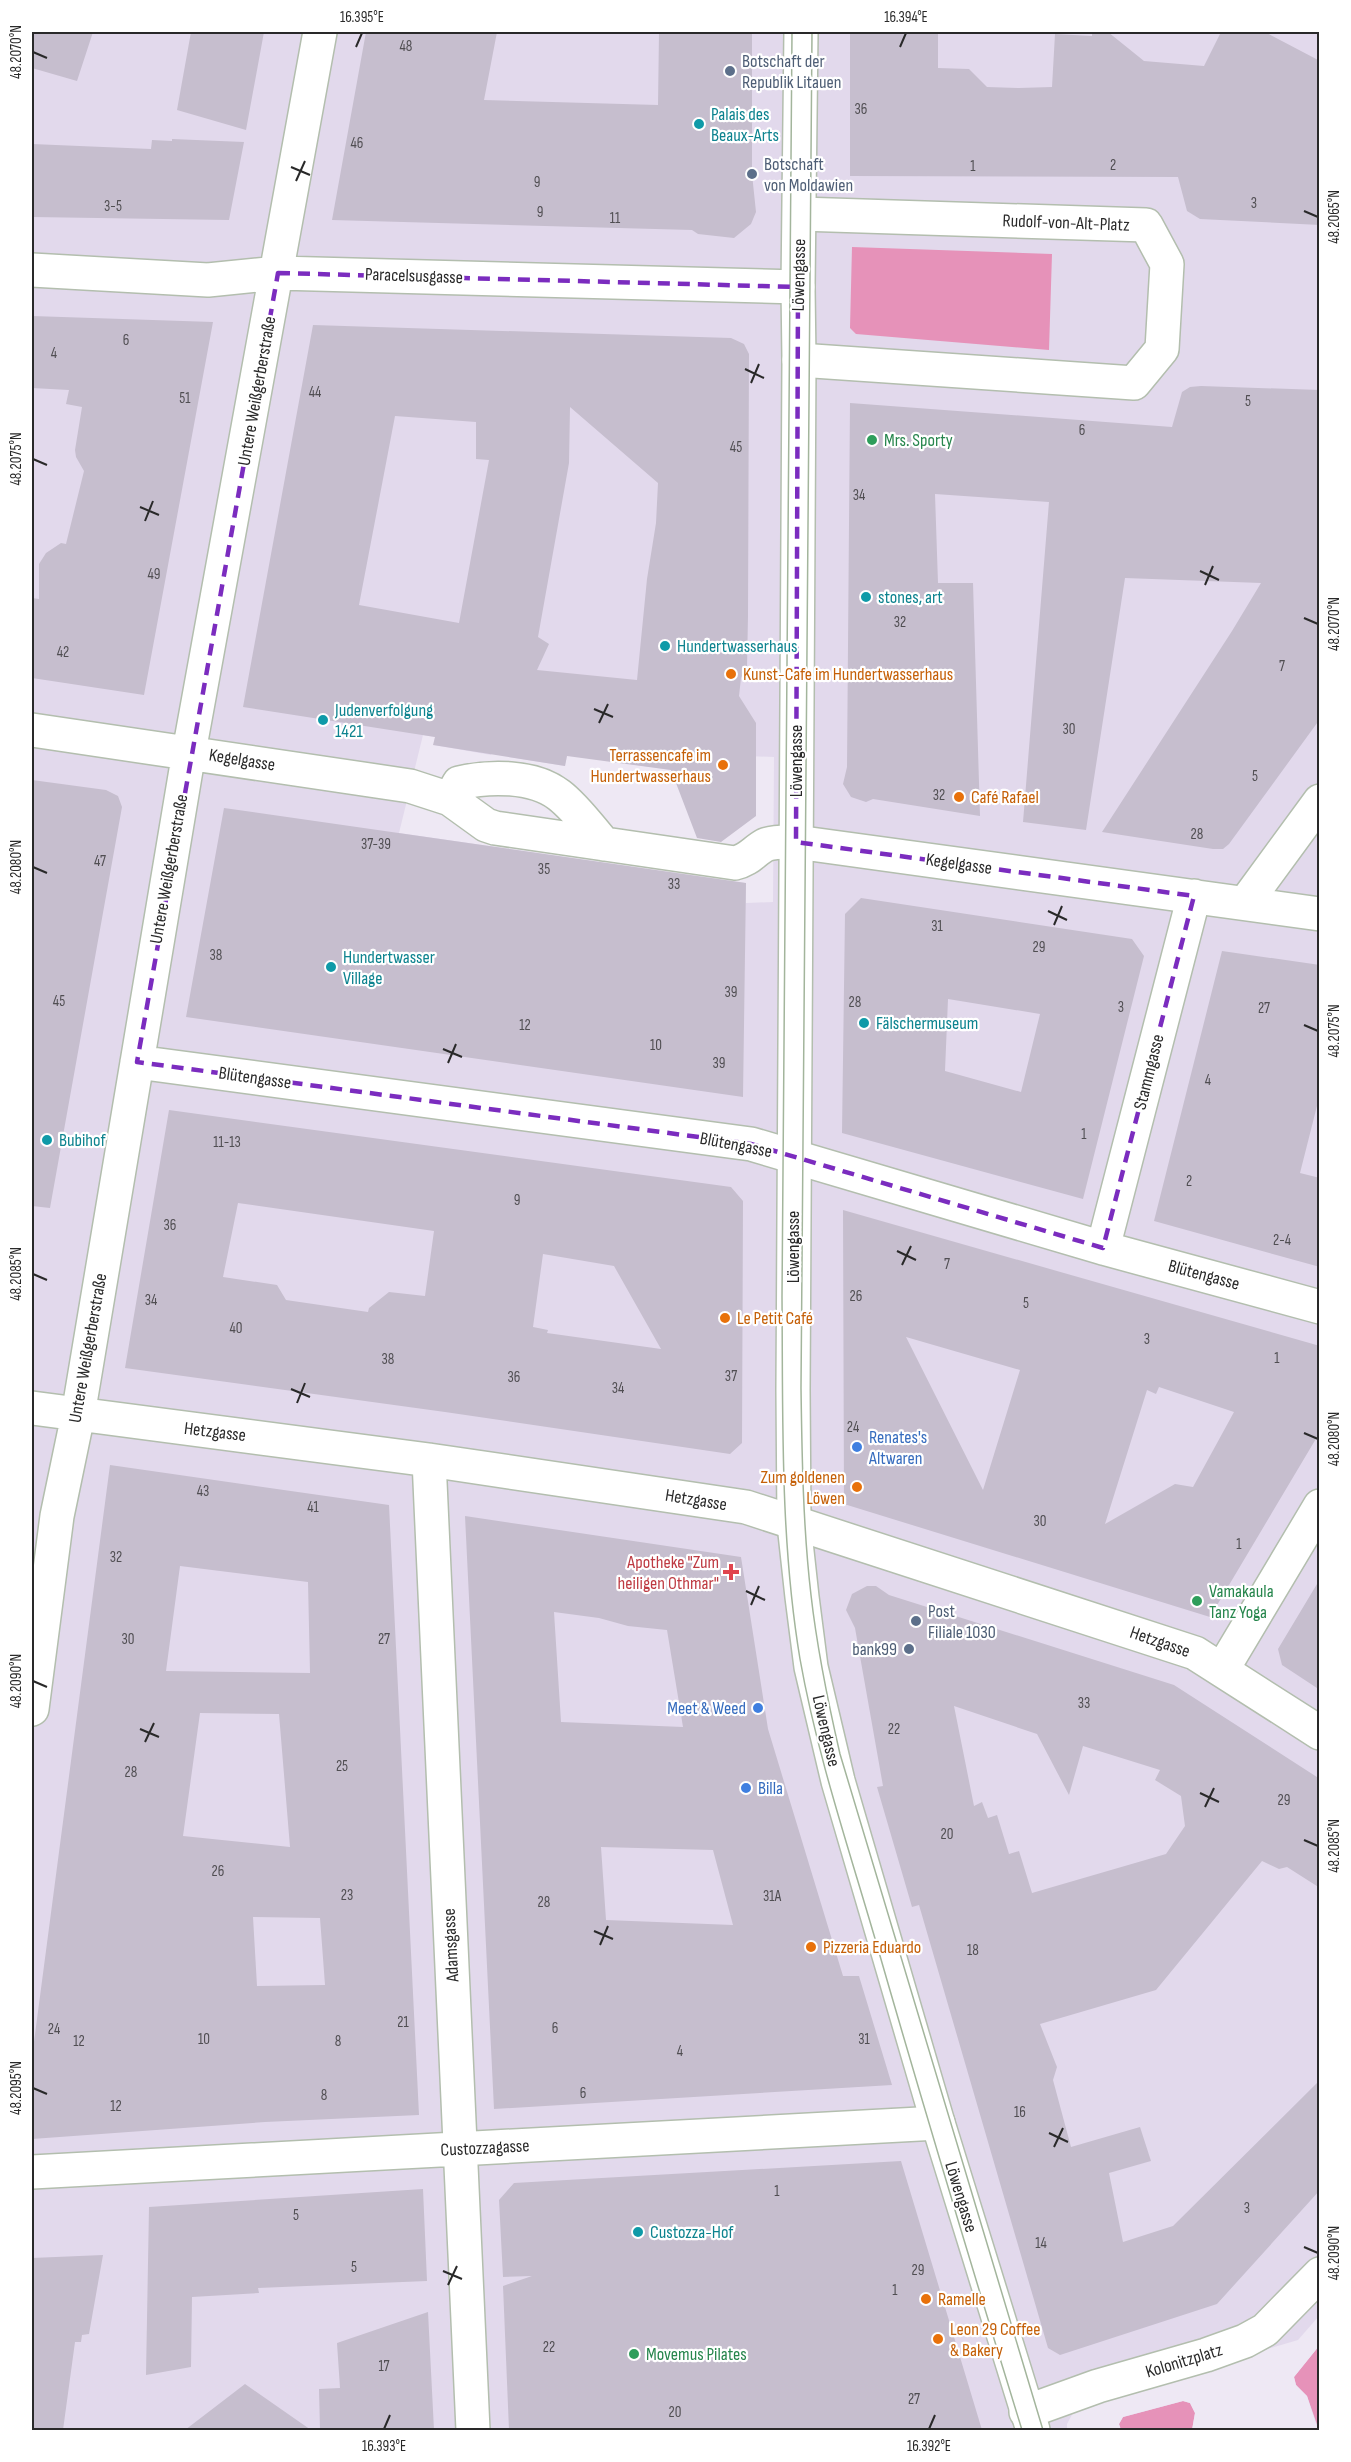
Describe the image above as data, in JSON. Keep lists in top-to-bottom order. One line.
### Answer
{"streets":{"street":["Rudolf-von-Alt-Platz","Löwengasse","Paracelsusgasse","Untere Weißgerberstraße","Kegelgasse","Stammgasse","Blütengasse","Hetzgasse","Adamsgasse","Custozzagasse","Kolonitzplatz"]},"crossings":[["Rudolf-von-Alt-Platz","Löwengasse"],["Löwengasse","Paracelsusgasse"],["Löwengasse","Kegelgasse"],["Löwengasse","Blütengasse"],["Löwengasse","Hetzgasse"],["Löwengasse","Custozzagasse"],["Löwengasse","Kolonitzplatz"],["Paracelsusgasse","Untere Weißgerberstraße"],["Untere Weißgerberstraße","Kegelgasse"],["Untere Weißgerberstraße","Blütengasse"],["Untere Weißgerberstraße","Hetzgasse"],["Kegelgasse","Stammgasse"],["Stammgasse","Blütengasse"],["Hetzgasse","Adamsgasse"],["Adamsgasse","Custozzagasse"]],"places":{"other":["Botschaft der Republik Litauen","Palais des Beaux-Arts","Botschaft von Moldawien","Mrs. Sporty","stones, art","Hundertwasserhaus","Kunst-Cafe im Hundertwasserhaus","Judenverfolgung 1421","Terrassencafe im Hundertwasserhaus","Café Rafael","Hundertwasser Village","Fälschermuseum","Bubihof","Le Petit Café","Renates's Altwaren","Zum goldenen Löwen","Vamakaula Tanz Yoga","Post Filiale 1030","bank99","Meet & Weed","Billa","Pizzeria Eduardo","Custozza-Hof","Ramelle","Leon 29 Coffee & Bakery","Movemus Pilates"],"health":["Apotheke \"Zum heiligen Othmar\""]},"house_numbers":["48","36","46","2","1","9","3","3-5","9","11","6","4","44","51","5","6","45","34","49","32","42","7","30","5","32","28","37-39","47","35","33","31","29","38","39","45","28","3","27","12","10","39","4","1","11-13","2","9","36","2-4","7","26","34","5","40","3","1","38","37","36","34","24","43","41","30","1","32","30","27","33","22","25","28","29","20","26","23","31A","28","18","21","6","24","10","31","12","8","4","6","8","12","16","1","3","5","14","5","29","1","22","17","27","20"],"coordinates":["16.395°E","16.394°E","48.2070°N","48.2065°N","48.2075°N","48.2080°N","48.2085°N","48.2090°N","48.2095°N","16.393°E","16.392°E"]}
